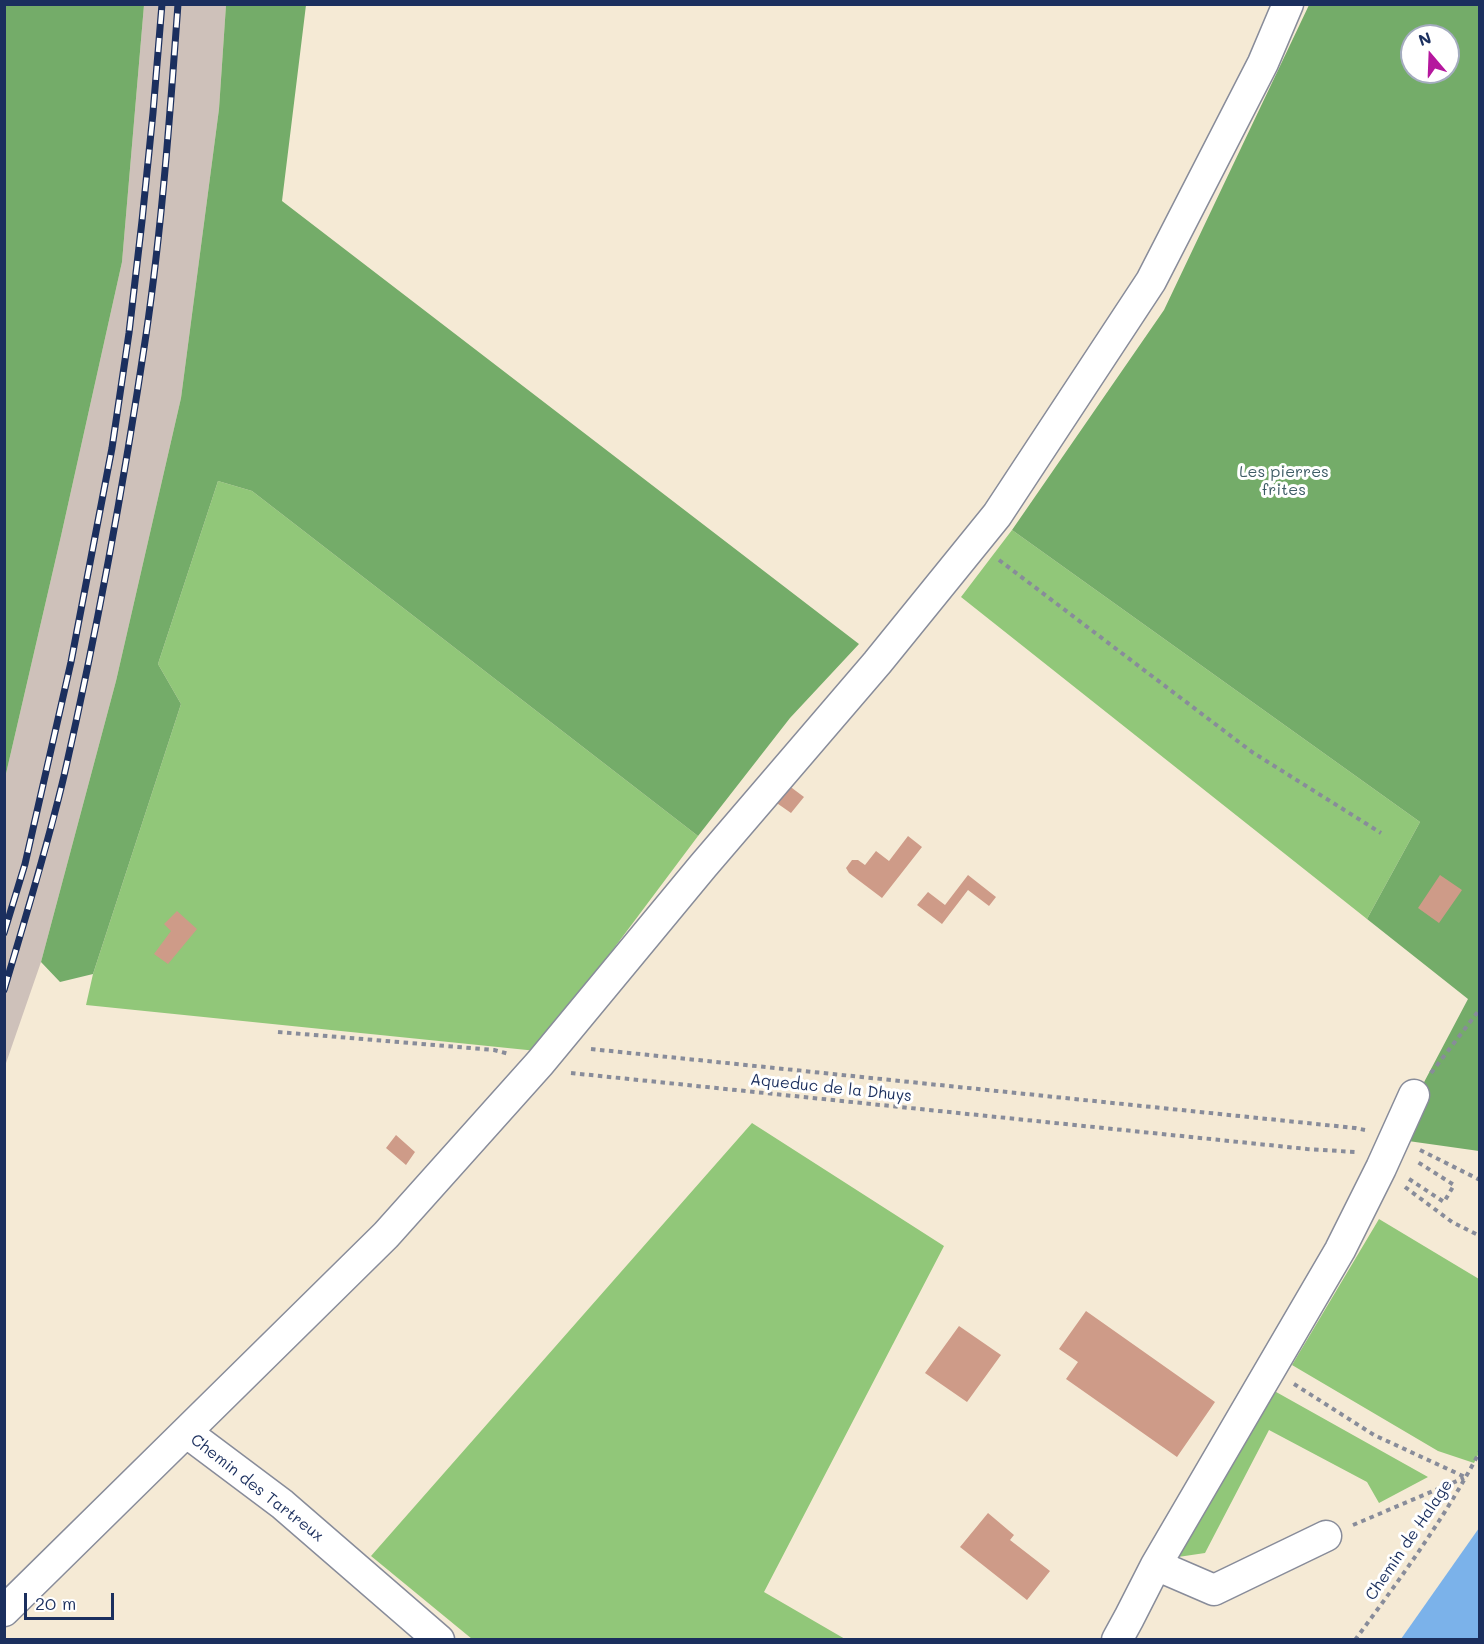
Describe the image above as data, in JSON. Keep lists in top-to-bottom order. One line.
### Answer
{"streets":{"street":["Chemin des Tartreux"],"path":["Aqueduc de la Dhuys","Chemin de Halage"]},"parks":["Les pierres frites"],"scale_bar":"20 m","north":"top"}
